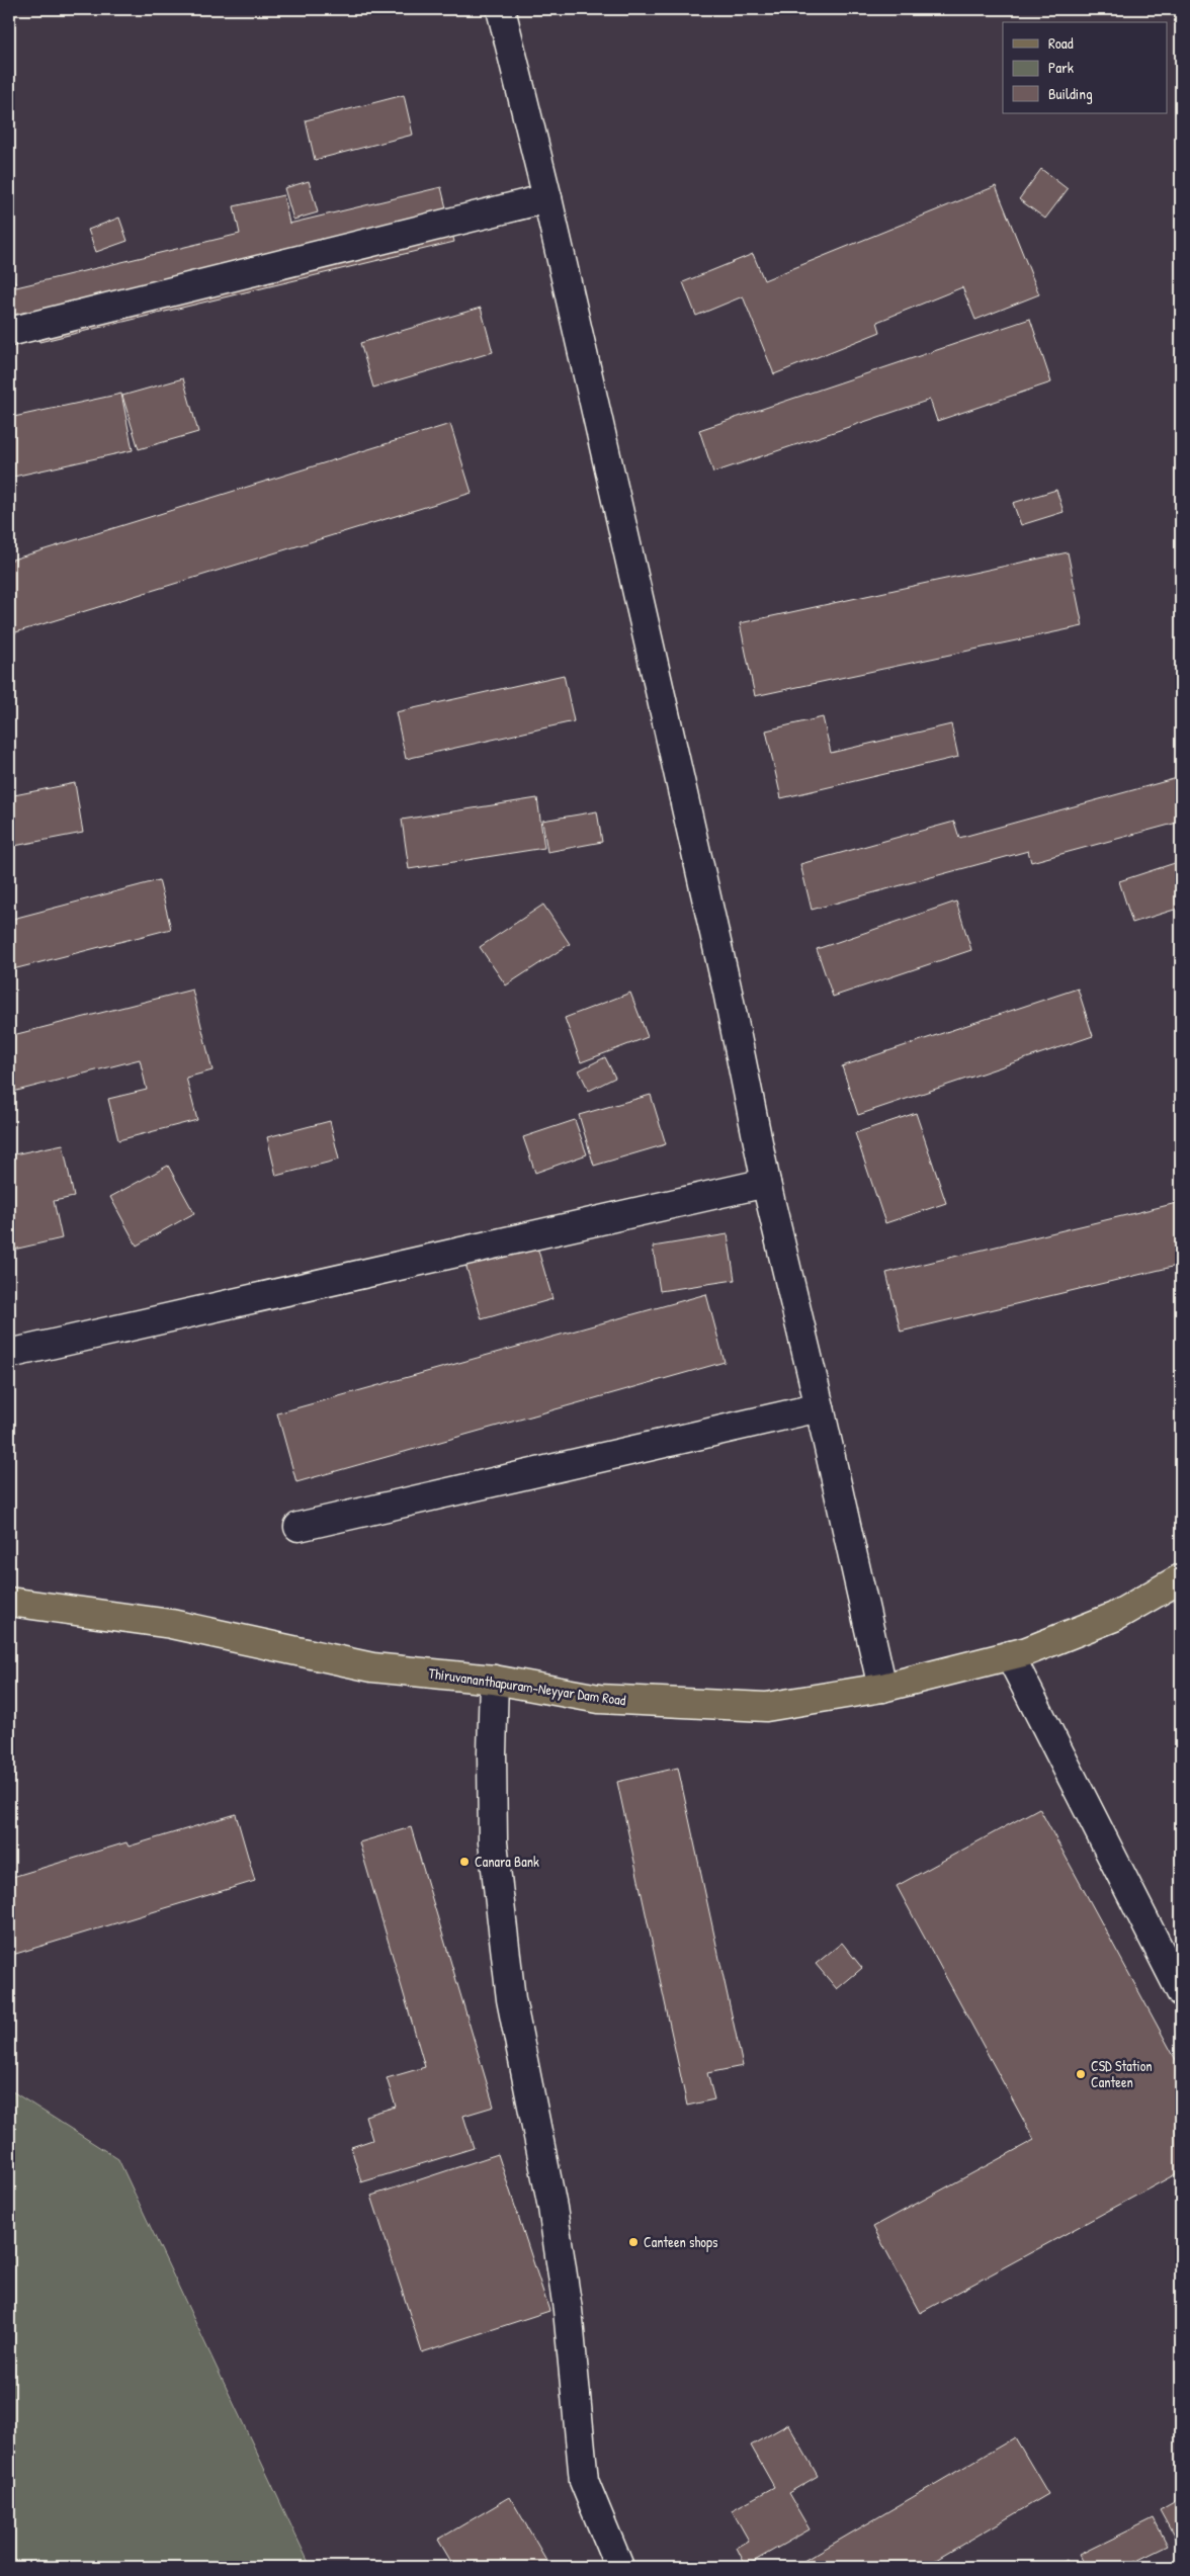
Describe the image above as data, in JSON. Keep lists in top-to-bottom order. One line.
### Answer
{"streets":{"main road":["Thiruvananthapuram-Neyyar Dam Road"]},"places":["Canara Bank","CSD Station Canteen","Canteen shops"],"legend":["Road","Park","Building"]}
